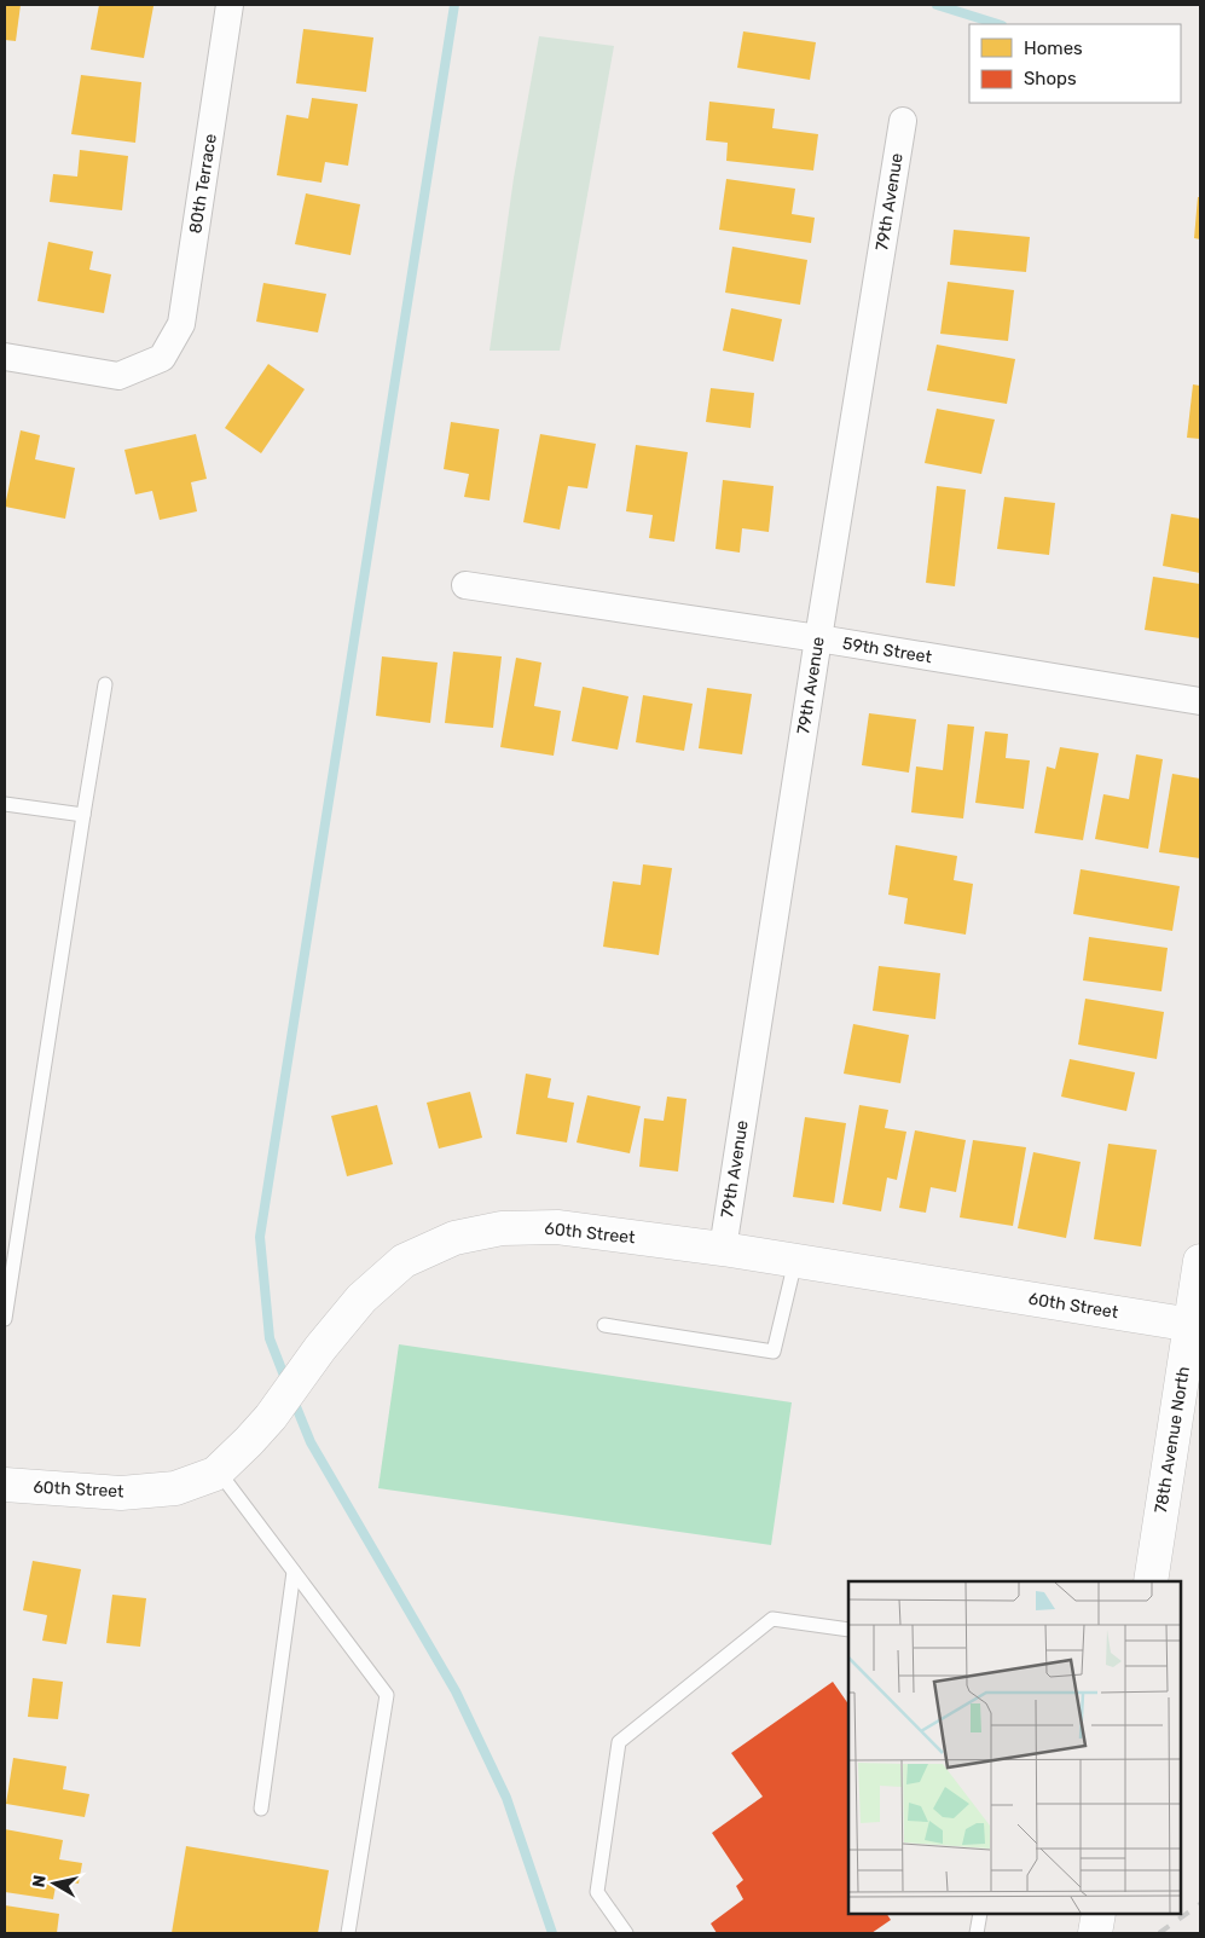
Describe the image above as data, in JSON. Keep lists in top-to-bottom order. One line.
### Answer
{"streets":{"street":["80th Terrace","79th Avenue","59th Street","60th Street","78th Avenue North"]},"crossings":[["79th Avenue","59th Street"],["79th Avenue","60th Street"],["60th Street","78th Avenue North"]],"legend":["Homes","Shops"],"north":"left"}
